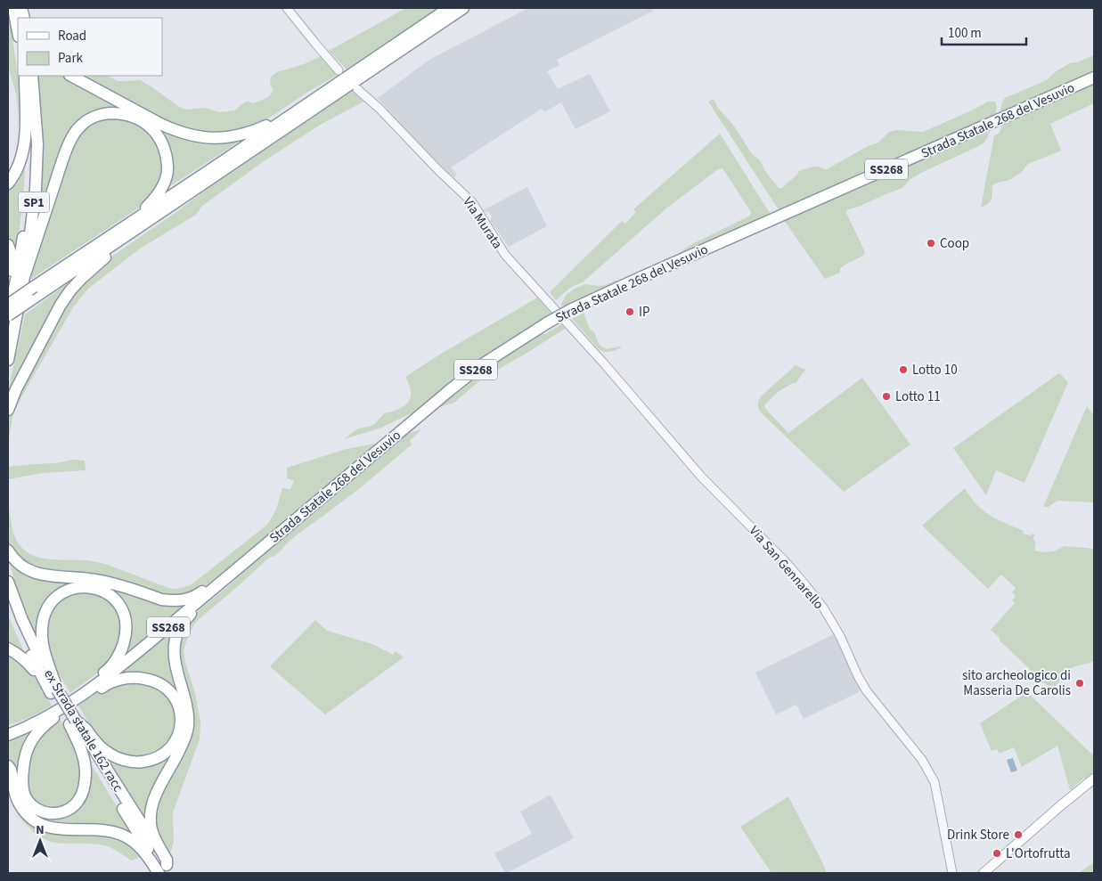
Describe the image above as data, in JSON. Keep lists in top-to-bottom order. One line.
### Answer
{"streets":{"highway":["Strada Statale 268 del Vesuvio","SS268","SP1","ex Strada statale 162 racc"],"street":["Via Murata","Via San Gennarello"]},"crossings":[["Via Murata","Via San Gennarello"]],"places":["Coop","IP","Lotto 10","Lotto 11","sito archeologico di Masseria De Carolis","Drink Store","L'Ortofrutta"],"legend":["Road","Park"],"scale_bar":"100 m","north":"top"}
